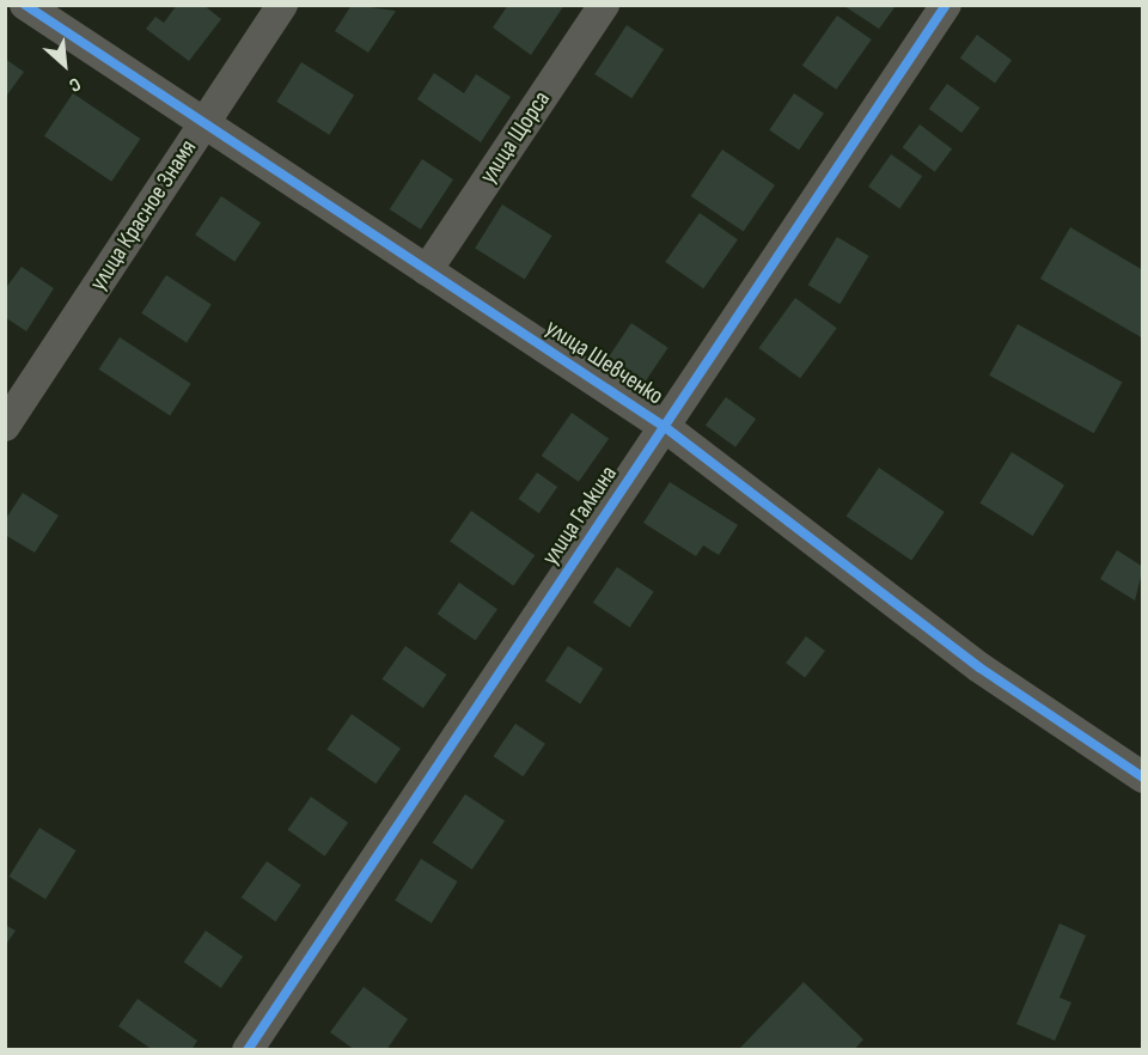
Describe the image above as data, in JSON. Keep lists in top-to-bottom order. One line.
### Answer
{"streets":{"street":["улица Щорса","улица Красное Знамя","улица Шевченко","улица Галкина"]},"crossings":[["улица Щорса","улица Шевченко"],["улица Красное Знамя","улица Шевченко"],["улица Шевченко","улица Галкина"]],"north":"bottom right"}
